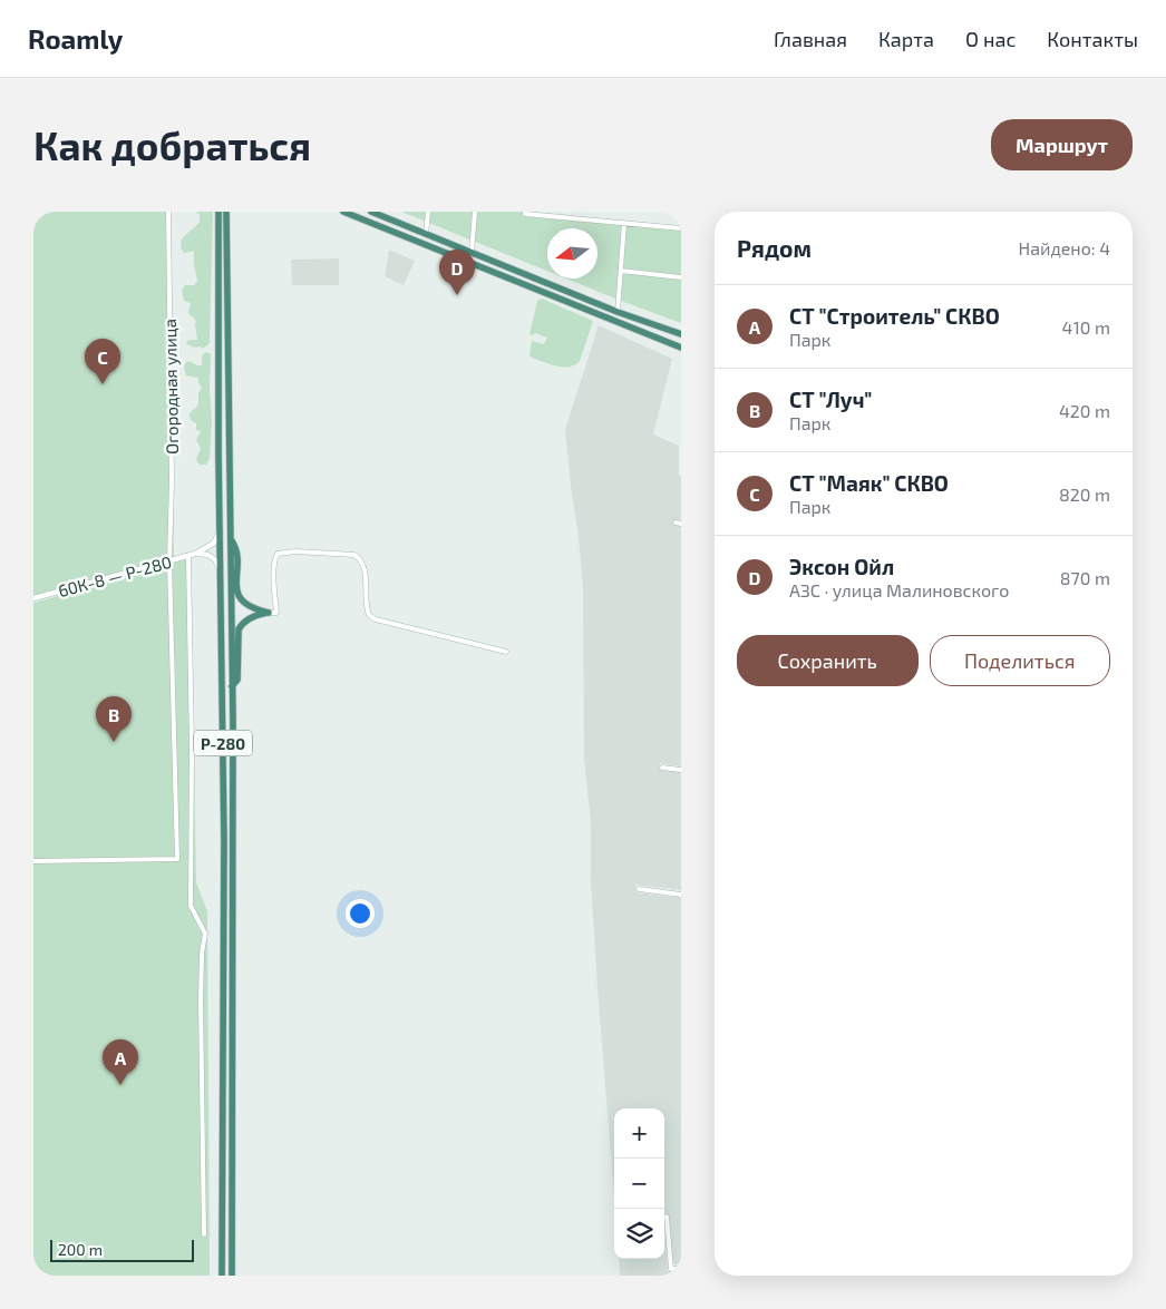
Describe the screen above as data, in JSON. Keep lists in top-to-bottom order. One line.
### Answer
{"streets":{"highway":["Р-280"],"street":["Огородная улица","60К-8 — Р-280"]},"crossings":[["Огородная улица","60К-8 — Р-280"],["60К-8 — Р-280","Р-280"]],"scale_bar":"200 m","north":"left","page":{"header":"Roamly","nav":["Главная","Карта","О нас","Контакты"],"buttons":["Маршрут",["Сохранить","Поделиться"]],"title":"Как добраться","heading":["Рядом","Найдено: 4"],"pins":["D","C","B","A"],"list":[{"mark":"A","name":"СТ \"Строитель\" СКВО","note":"Парк","value":"410 m"},{"mark":"B","name":"СТ \"Луч\"","note":"Парк","value":"420 m"},{"mark":"C","name":"СТ \"Маяк\" СКВО","note":"Парк","value":"820 m"},{"mark":"D","name":"Эксон Ойл","note":"АЗС · улица Малиновского","value":"870 m"}],"map_buttons":["+","−"],"scale":"200 m"}}
